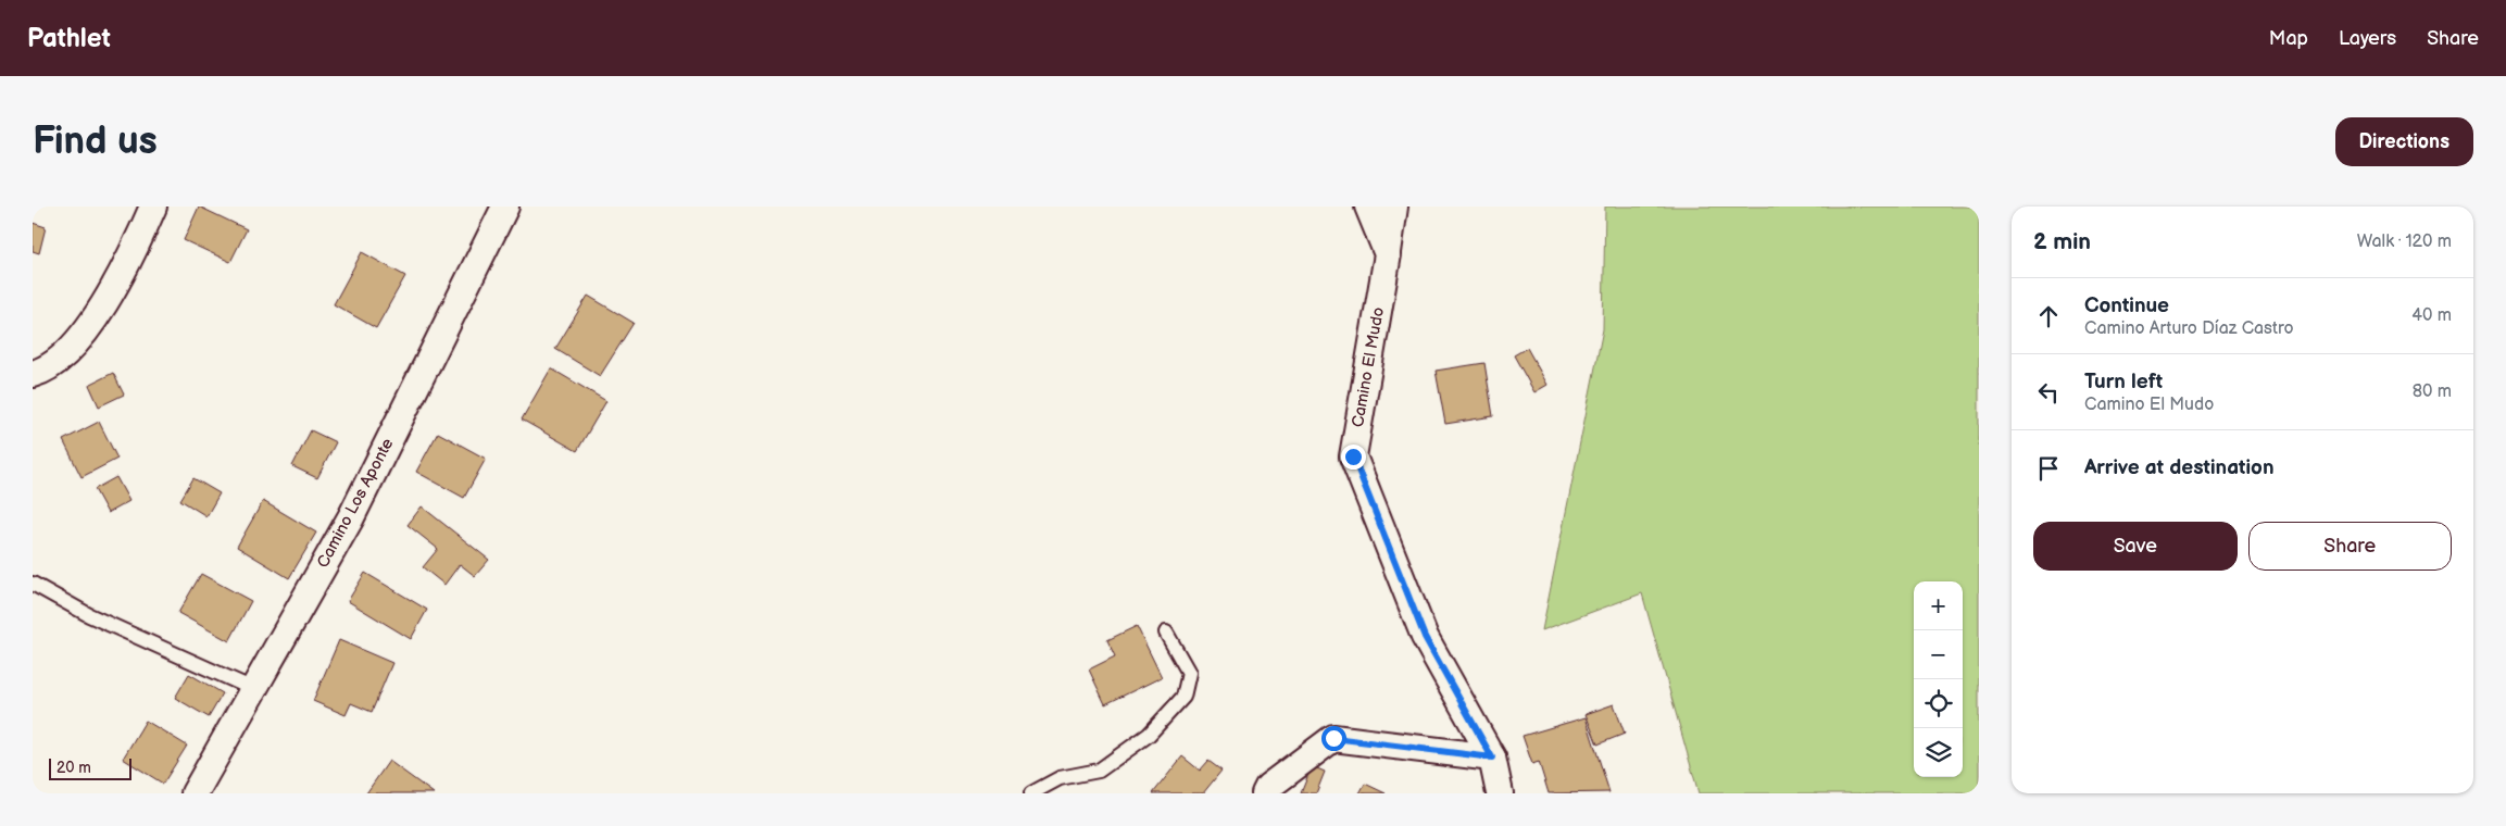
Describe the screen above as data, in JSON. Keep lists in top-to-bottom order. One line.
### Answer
{"streets":{"street":["Camino El Mudo","Camino Los Aponte"]},"scale_bar":"20 m","page":{"header":"Pathlet","nav":["Map","Layers","Share"],"buttons":["Directions",["Save","Share"]],"title":"Find us","heading":["2 min","Walk · 120 m"],"list":[["Continue","Camino Arturo Díaz Castro","40 m"],["Turn left","Camino El Mudo","80 m"],"Arrive at destination"],"map_buttons":["+","−"],"scale":"20 m"}}
